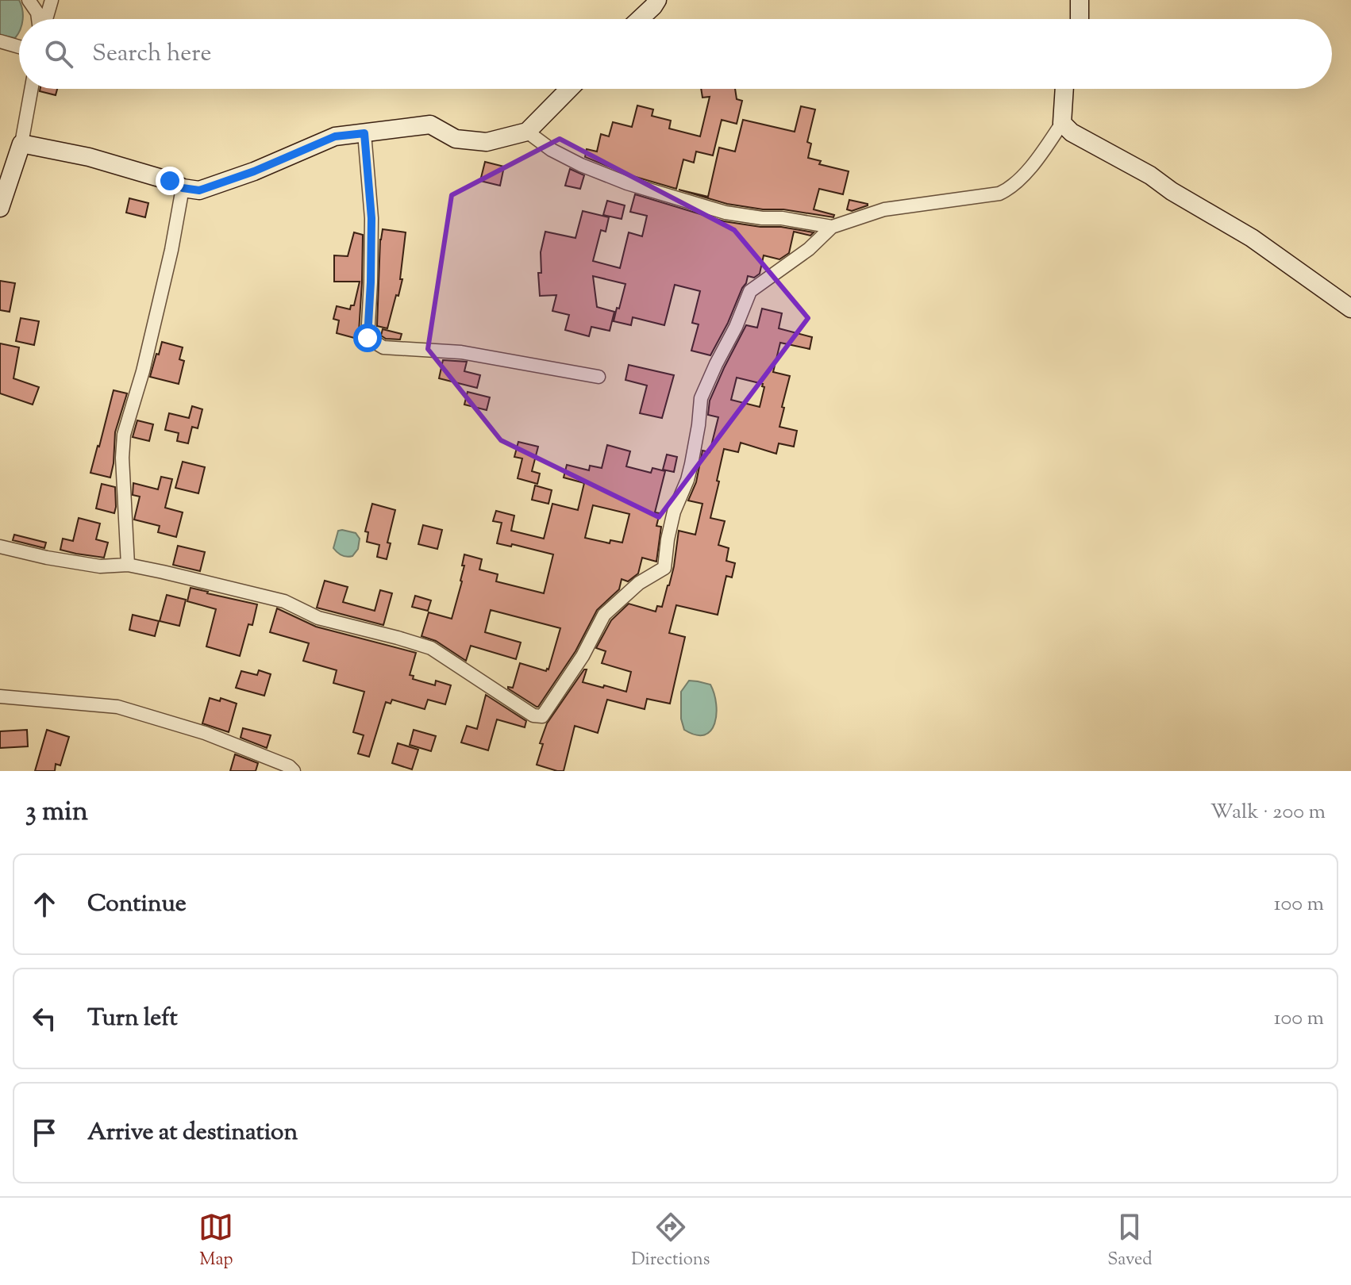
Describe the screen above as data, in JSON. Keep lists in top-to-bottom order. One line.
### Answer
{"page":{"search":"Search here","heading":["3 min","Walk · 200 m"],"list":[["Continue","100 m"],["Turn left","100 m"],"Arrive at destination"],"nav":["Map","Directions","Saved"]}}
